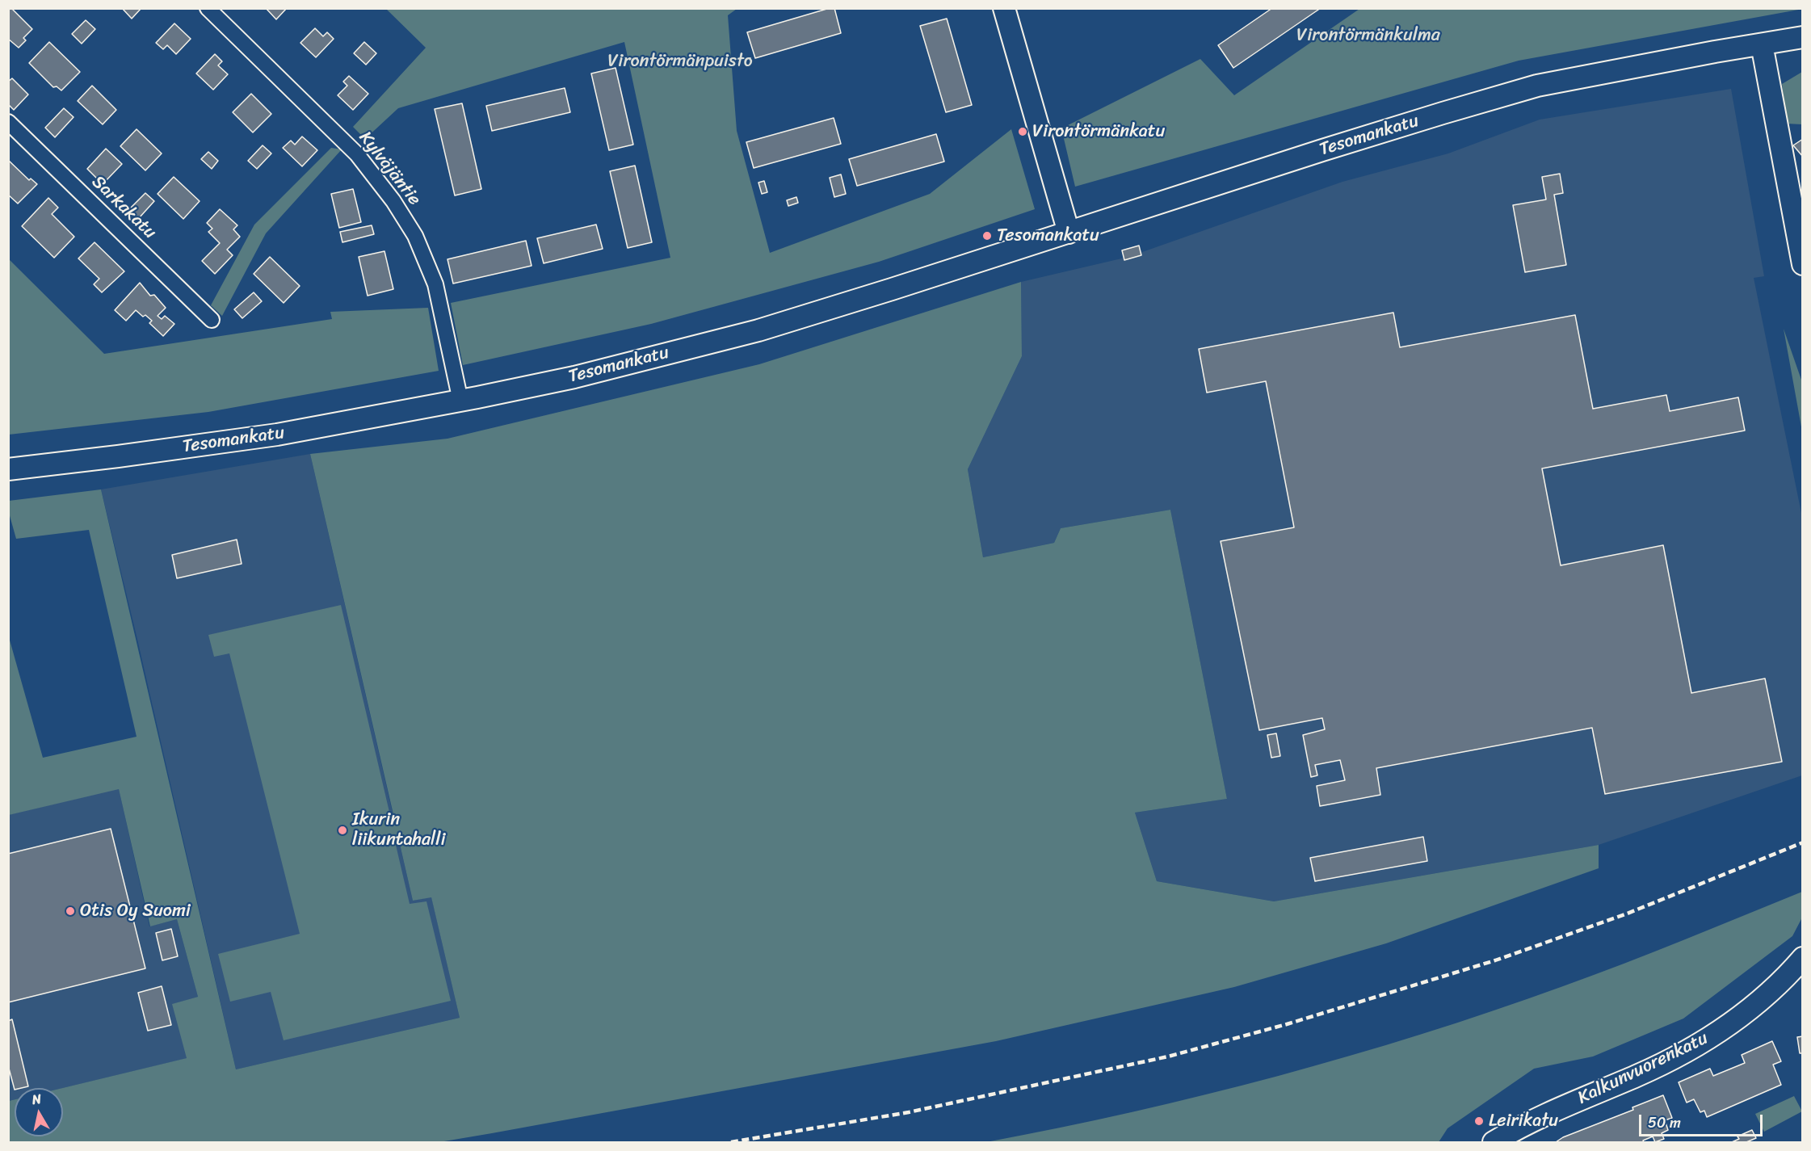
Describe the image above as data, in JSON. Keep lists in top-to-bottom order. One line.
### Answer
{"streets":{"main road":["Tesomankatu","Kalkunvuorenkatu"],"street":["Kylväjäntie","Sarkakatu"]},"crossings":[["Tesomankatu","Kylväjäntie"]],"parks":["Virontörmänkulma","Virontörmänpuisto"],"places":["Virontörmänkatu","Tesomankatu","Ikurin liikuntahalli","Otis Oy Suomi","Leirikatu"],"scale_bar":"50 m","north":"top"}
